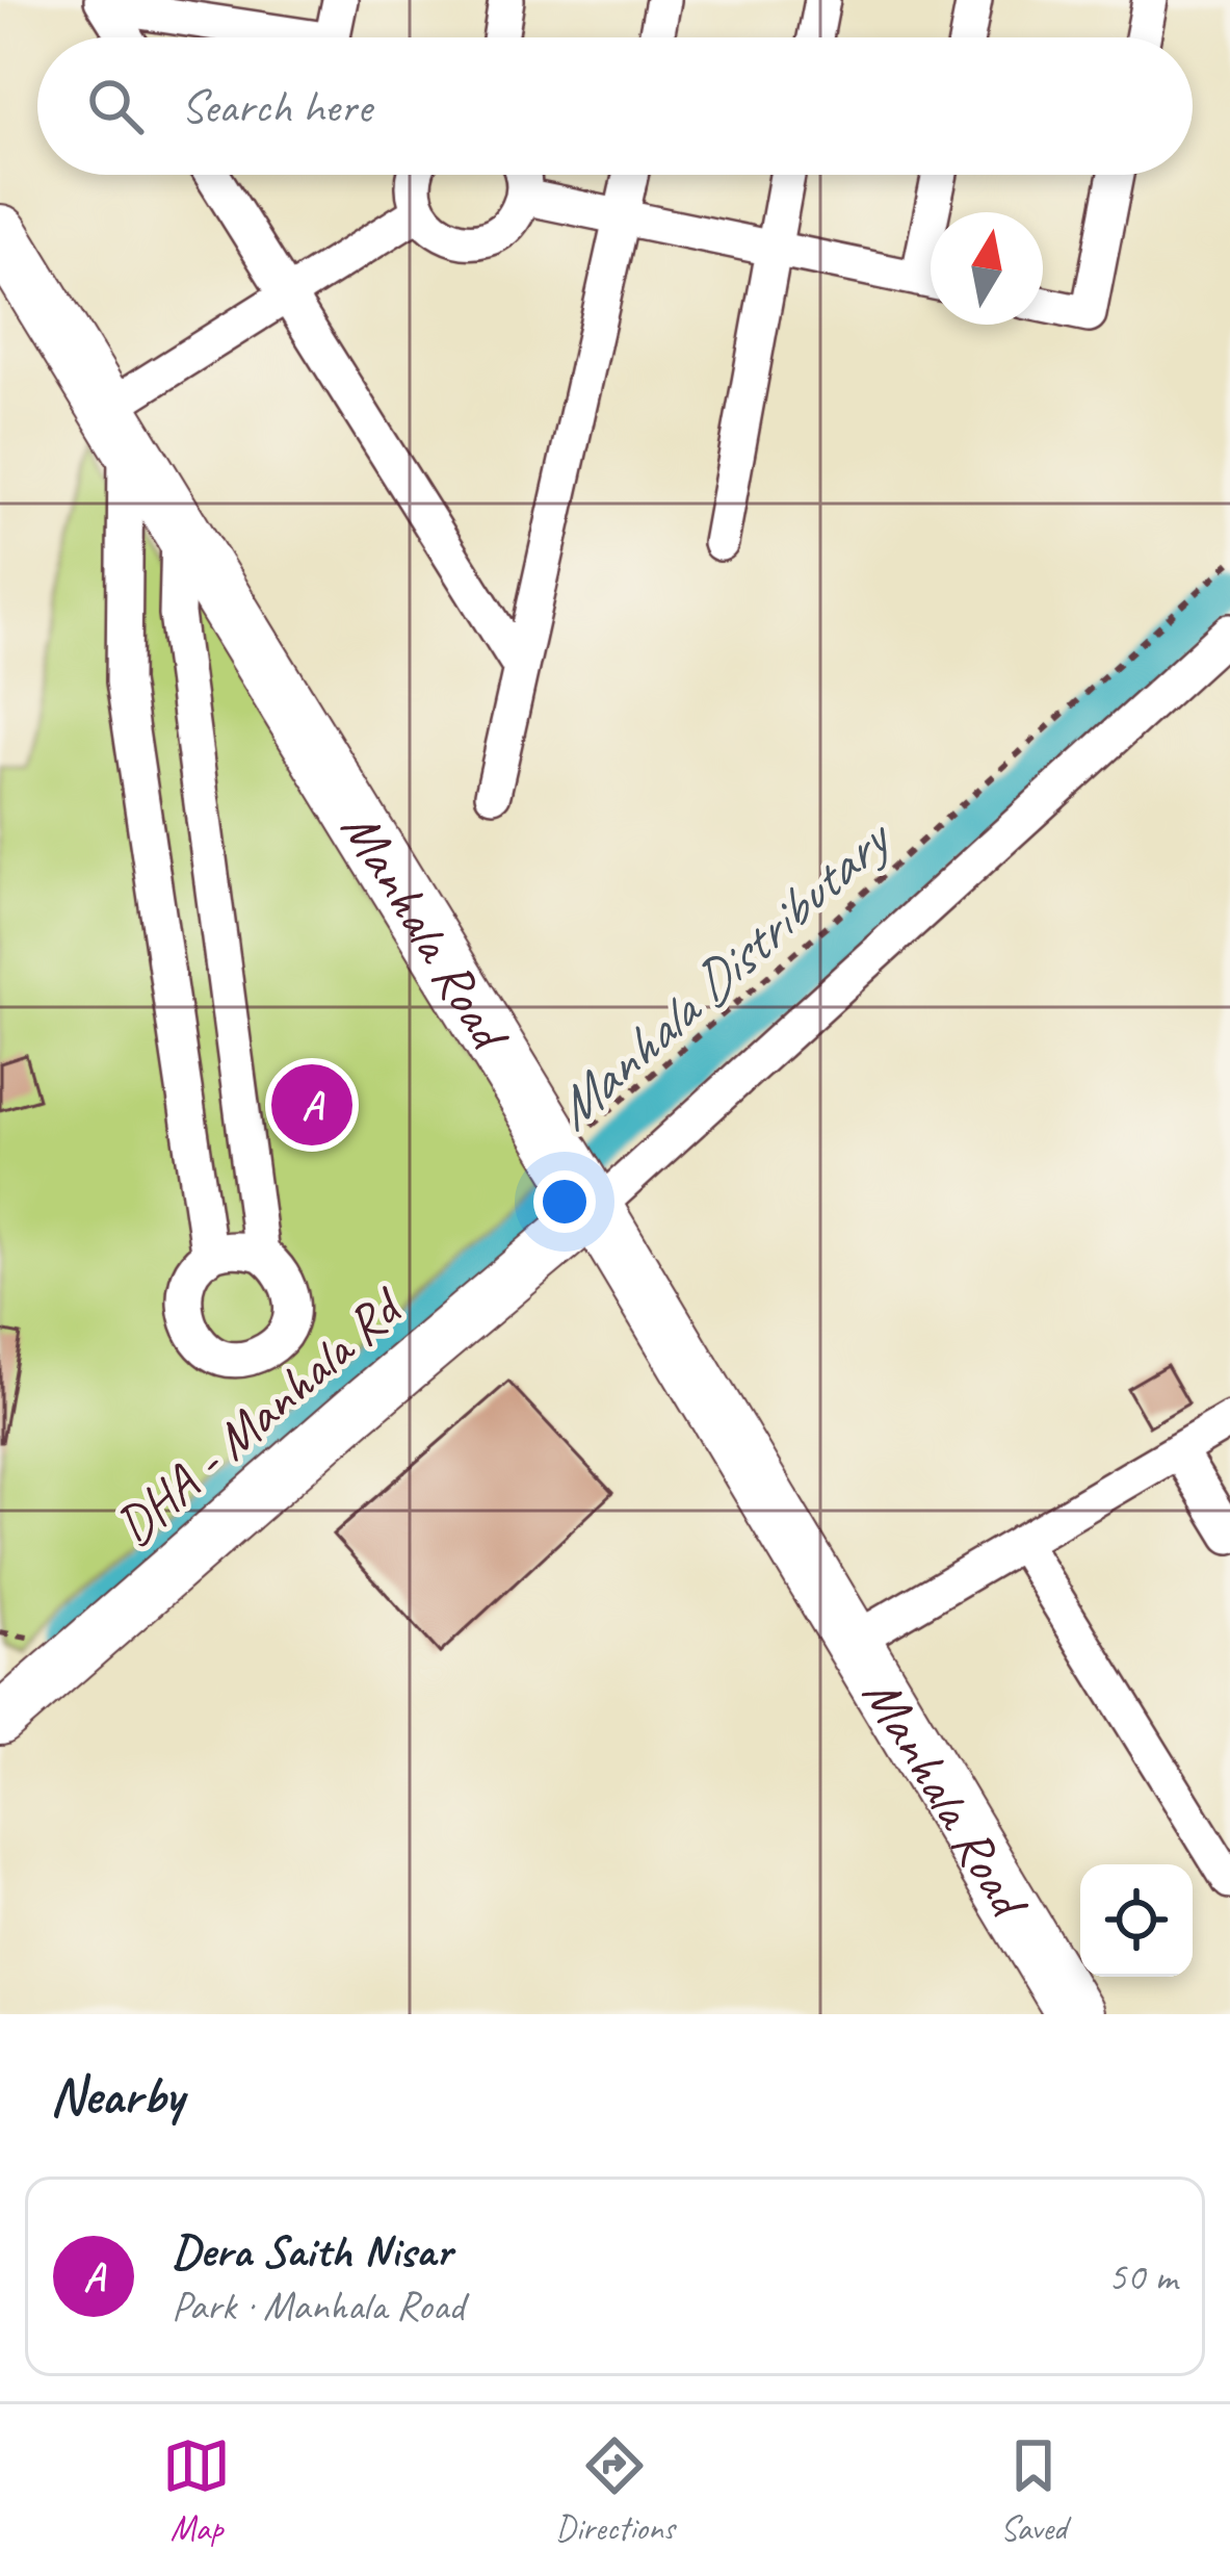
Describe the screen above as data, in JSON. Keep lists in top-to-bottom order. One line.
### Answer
{"streets":{"main road":["Manhala Road","DHA - Manhala Rd"]},"crossings":[["Manhala Road","DHA - Manhala Rd"]],"water":["Manhala Distributary"],"north":"top","page":{"search":"Search here","pins":"A","heading":"Nearby","list":[{"mark":"A","name":"Dera Saith Nisar","note":"Park · Manhala Road","value":"50 m"}],"nav":["Map","Directions","Saved"]}}
